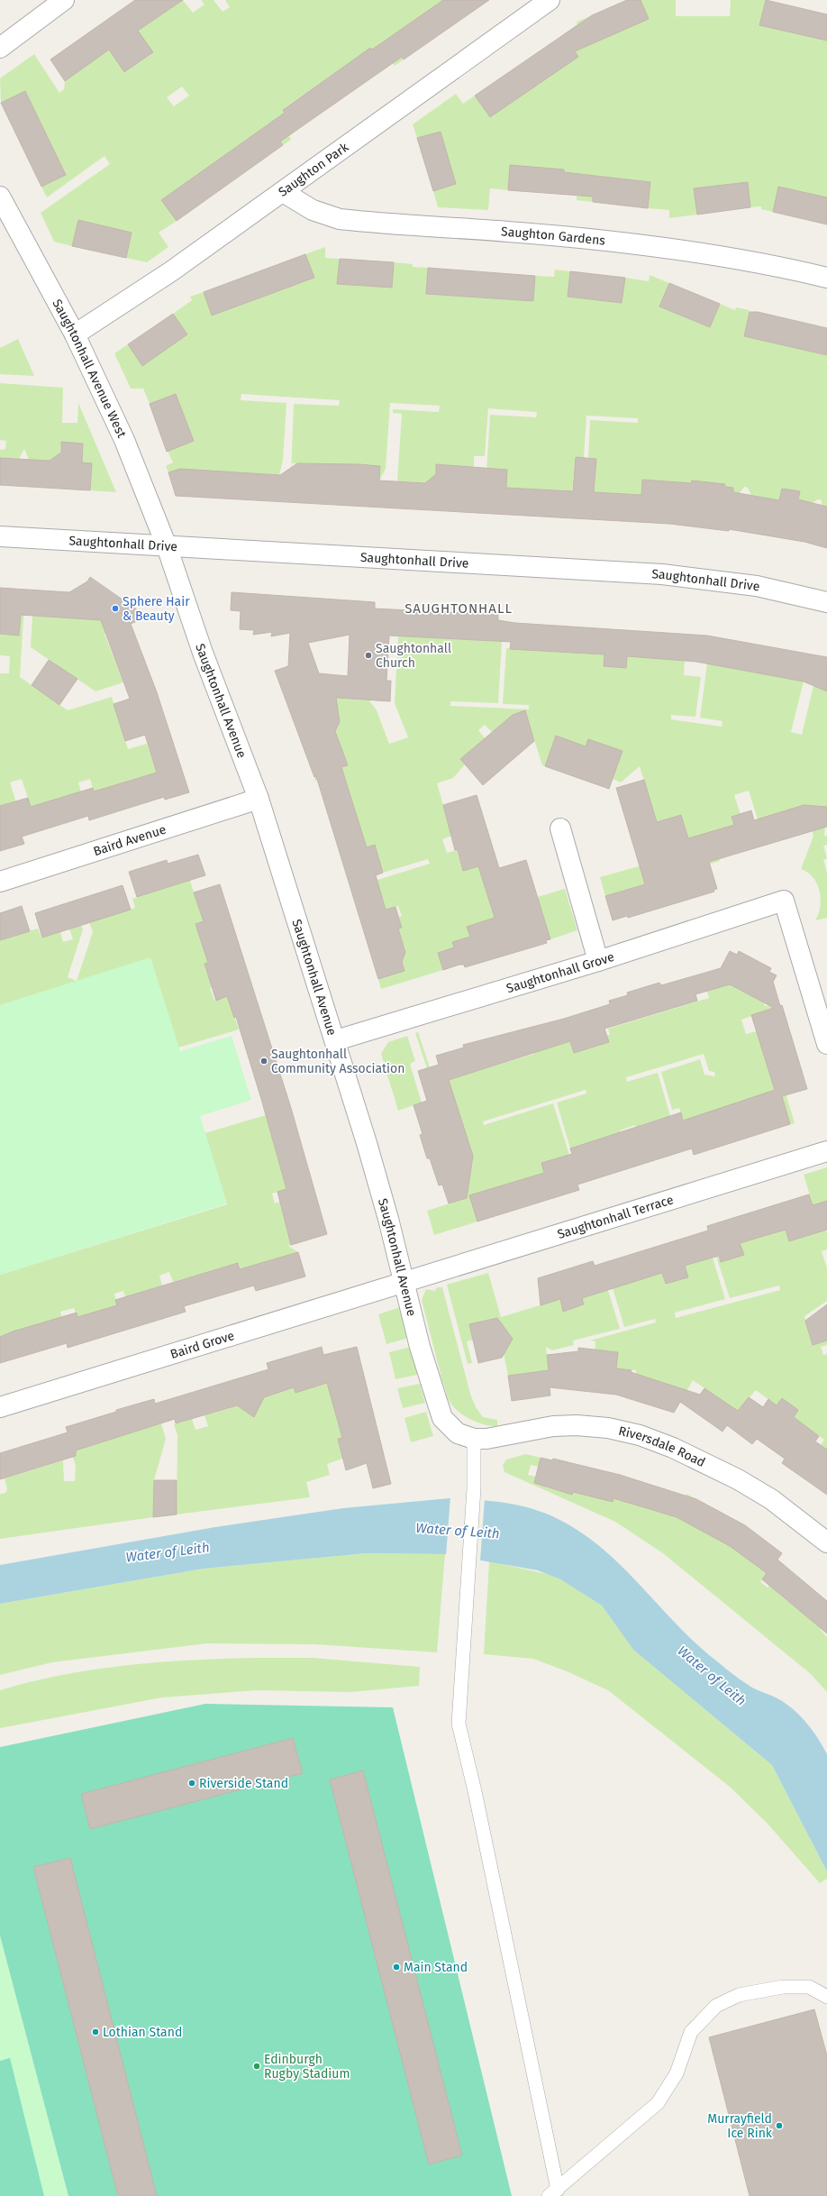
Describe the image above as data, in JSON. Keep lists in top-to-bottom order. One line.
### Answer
{"streets":{"street":["Saughton Park","Saughton Gardens","Saughtonhall Avenue West","Saughtonhall Drive","Saughtonhall Avenue","Baird Avenue","Saughtonhall Grove","Saughtonhall Terrace","Baird Grove","Riversdale Road"]},"crossings":[["Saughton Park","Saughton Gardens"],["Saughton Park","Saughtonhall Avenue West"],["Saughtonhall Avenue West","Saughtonhall Drive"],["Saughtonhall Avenue West","Saughtonhall Avenue"],["Saughtonhall Drive","Saughtonhall Avenue"],["Saughtonhall Avenue","Baird Avenue"],["Saughtonhall Avenue","Saughtonhall Grove"],["Saughtonhall Avenue","Saughtonhall Terrace"],["Saughtonhall Avenue","Baird Grove"],["Saughtonhall Avenue","Riversdale Road"],["Saughtonhall Terrace","Baird Grove"]],"districts":["SAUGHTONHALL"],"water":["Water of Leith"],"places":["Sphere Hair & Beauty","Saughtonhall Church","Saughtonhall Community Association","Riverside Stand","Main Stand","Lothian Stand","Edinburgh Rugby Stadium","Murrayfield Ice Rink"]}
